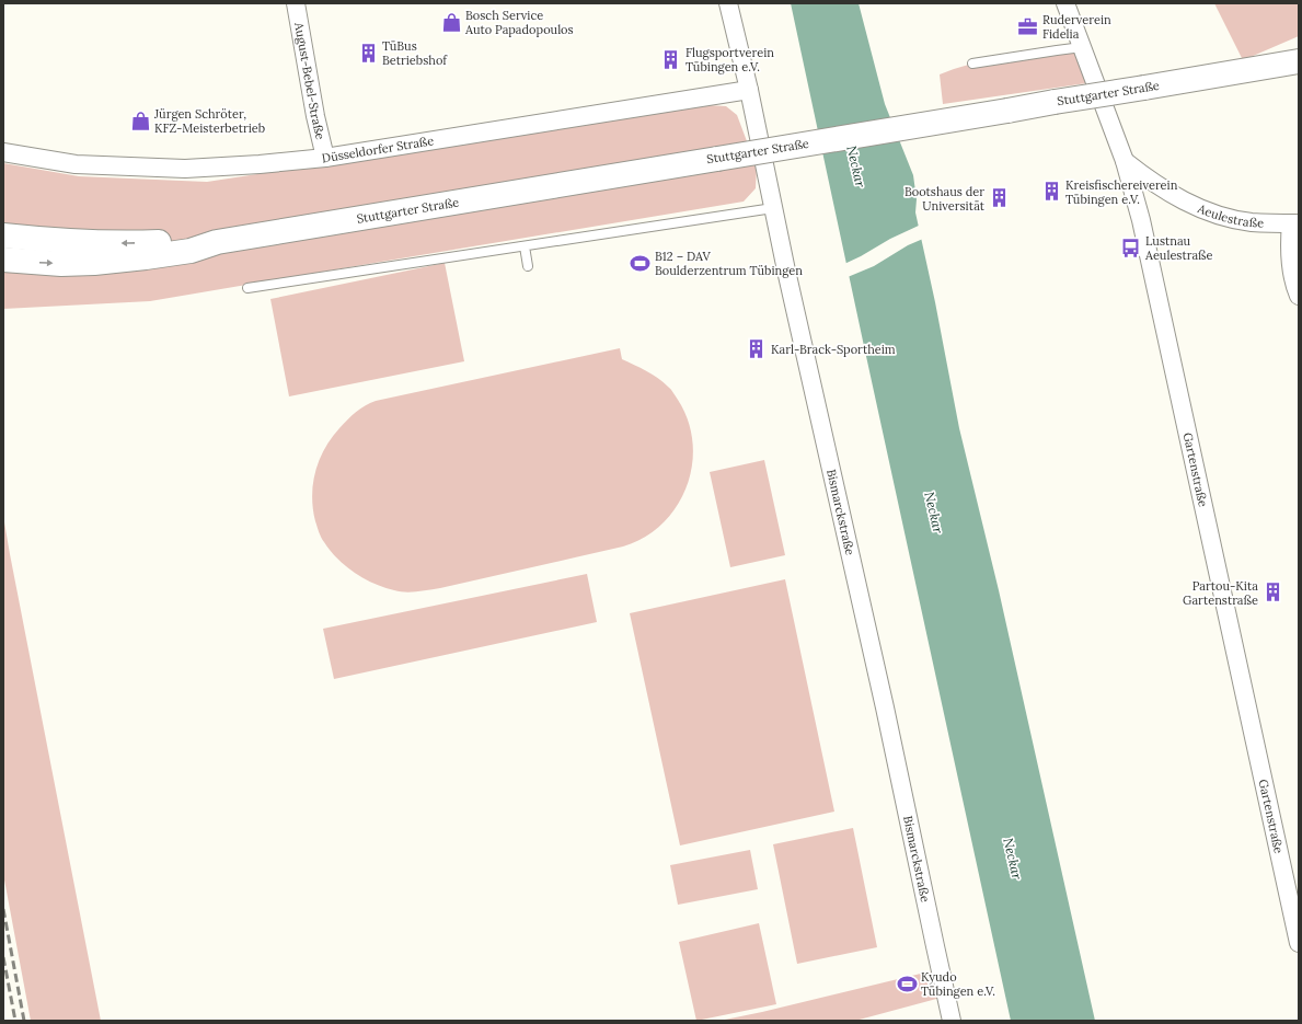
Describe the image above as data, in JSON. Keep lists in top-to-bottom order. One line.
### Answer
{"streets":{"main road":["Stuttgarter Straße"],"street":["August-Bebel-Straße","Düsseldorfer Straße","Aeulestraße","Gartenstraße","Bismarckstraße"]},"crossings":[["August-Bebel-Straße","Düsseldorfer Straße"],["Düsseldorfer Straße","Bismarckstraße"],["Aeulestraße","Gartenstraße"]],"water":["Neckar"],"places":{"shop":["Bosch Service Auto Papadopoulos","Jürgen Schröter, KFZ-Meisterbetrieb"],"office":["Ruderverein Fidelia"],"building":["TüBus Betriebshof","Flugsportverein Tübingen e.V.","Kreisfischereiverein Tübingen e.V.","Bootshaus der Universität","Karl-Brack-Sportheim","Partou-Kita Gartenstraße"],"bus stop":["Lustnau Aeulestraße"],"sports":["B12 – DAV Boulderzentrum Tübingen","Kyudo Tübingen e.V."]}}
